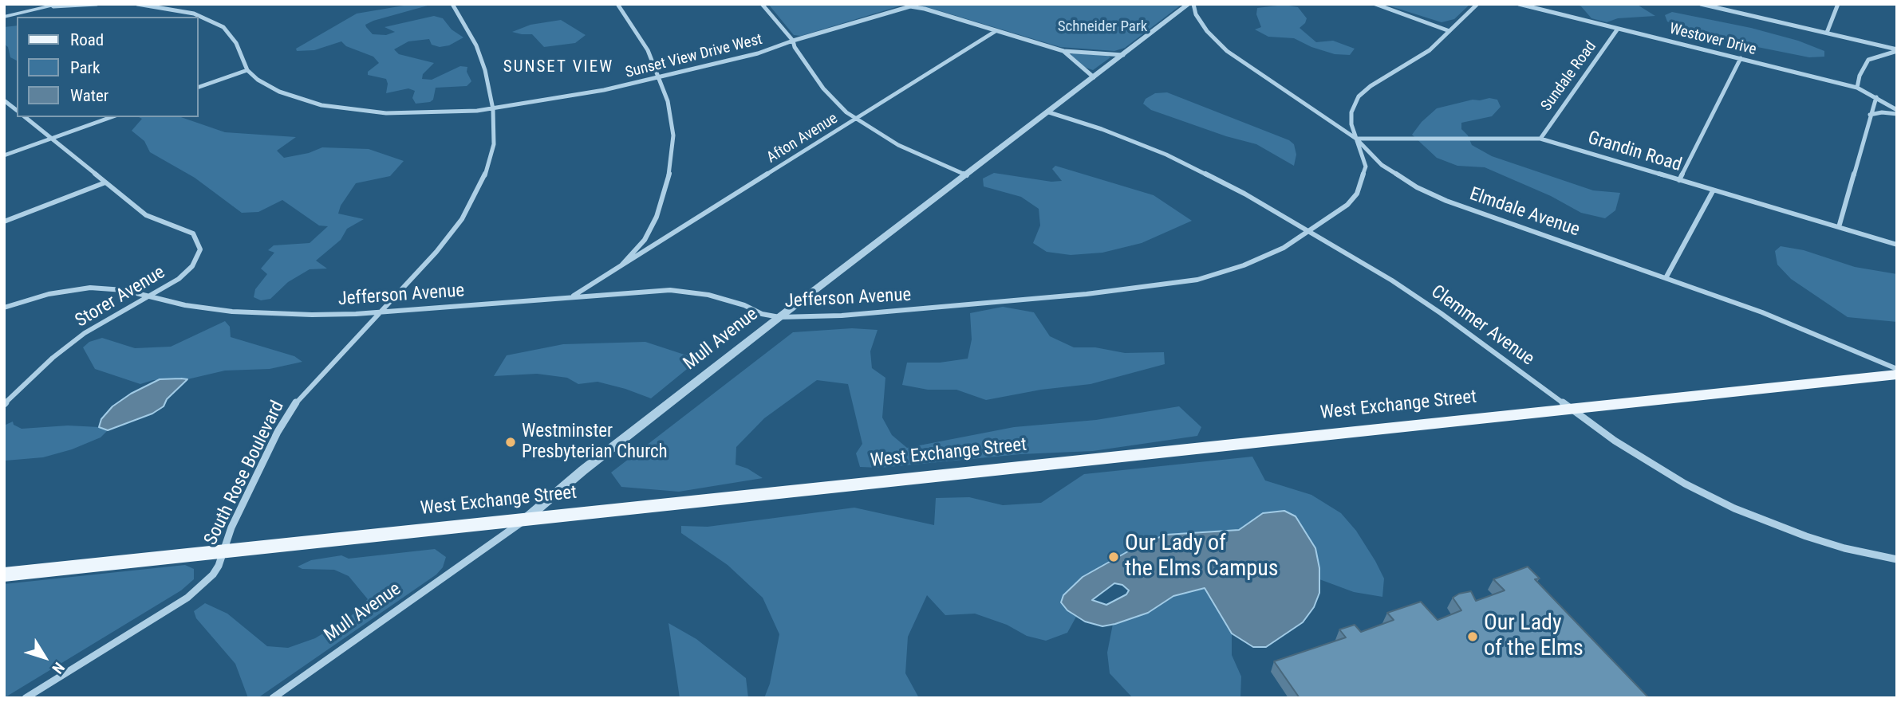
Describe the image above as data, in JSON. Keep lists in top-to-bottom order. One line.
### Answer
{"streets":{"main road":["West Exchange Street"],"street":["Westover Drive","Sunset View Drive West","Sundale Road","Afton Avenue","Grandin Road","Elmdale Avenue","Jefferson Avenue","Storer Avenue","Clemmer Avenue","Mull Avenue","South Rose Boulevard"]},"crossings":[["Westover Drive","Sundale Road"],["Sunset View Drive West","Afton Avenue"],["Sunset View Drive West","South Rose Boulevard"],["Sundale Road","Grandin Road"],["Afton Avenue","Jefferson Avenue"],["Grandin Road","Elmdale Avenue"],["Grandin Road","Jefferson Avenue"],["Elmdale Avenue","Jefferson Avenue"],["Jefferson Avenue","Storer Avenue"],["Jefferson Avenue","Clemmer Avenue"],["Jefferson Avenue","Mull Avenue"],["Jefferson Avenue","South Rose Boulevard"],["Clemmer Avenue","Mull Avenue"],["Clemmer Avenue","West Exchange Street"],["Mull Avenue","West Exchange Street"],["West Exchange Street","South Rose Boulevard"]],"districts":["SUNSET VIEW"],"parks":["Schneider Park"],"places":["Westminster Presbyterian Church","Our Lady of the Elms Campus","Our Lady of the Elms"],"legend":["Road","Park","Water"],"north":"bottom right"}
